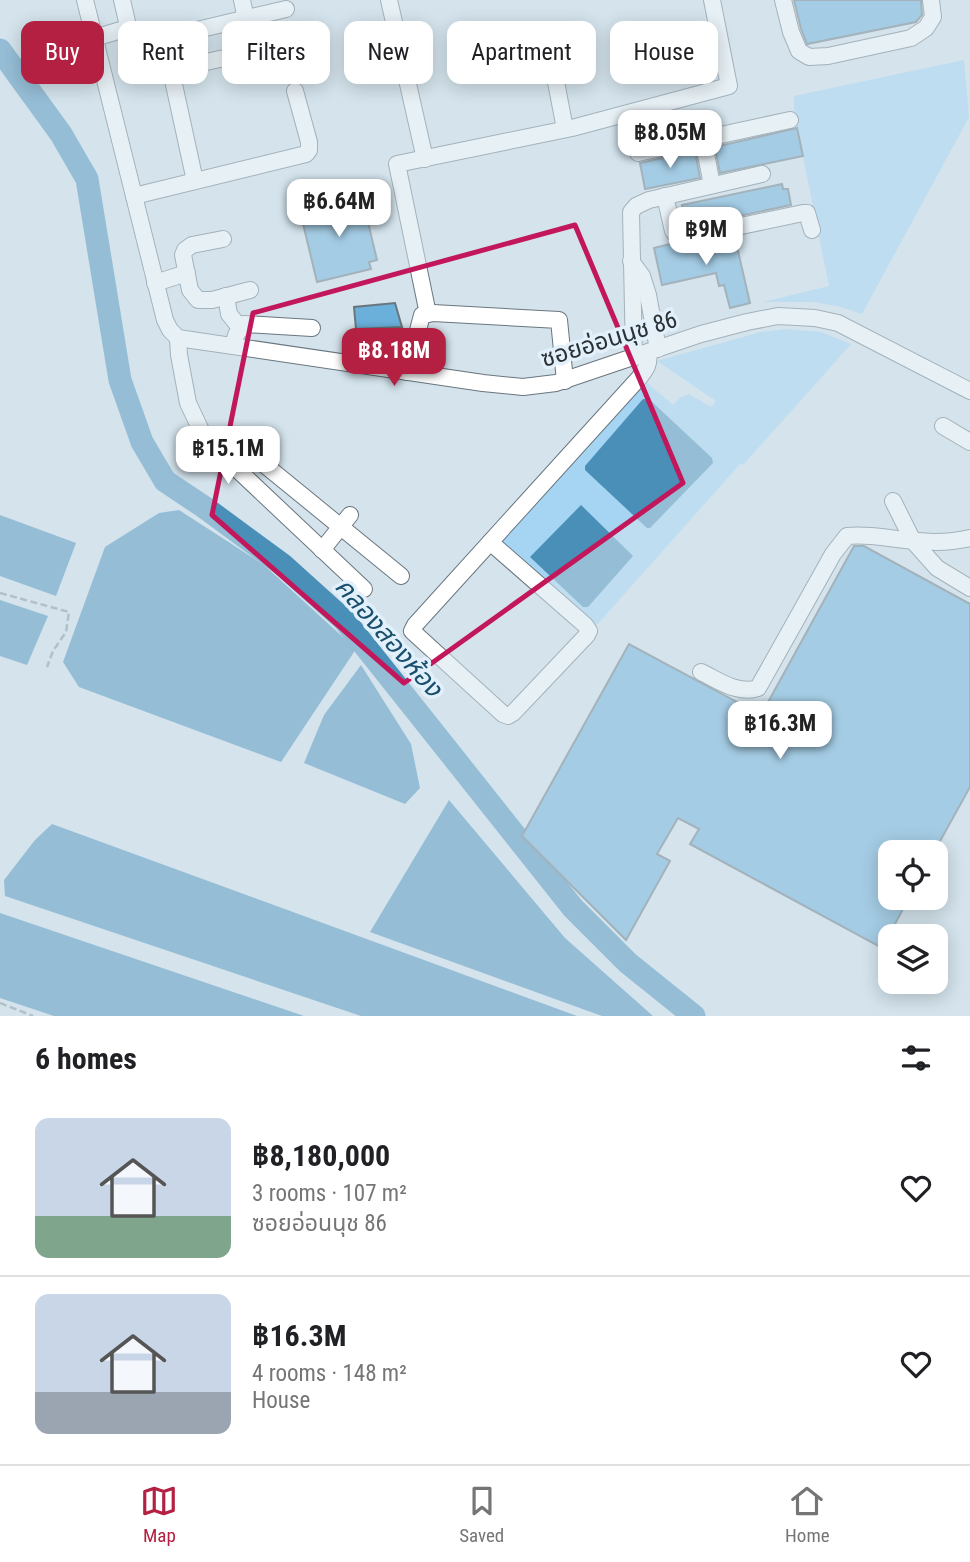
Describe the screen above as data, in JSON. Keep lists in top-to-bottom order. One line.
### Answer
{"streets":{"street":["ซอยอ่อนนุช 86"]},"water":["คลองสองห้อง"],"page":{"chip":["Buy","Rent","Filters","New","Apartment","House"],"price":["฿8.05M","฿6.64M","฿9M","฿8.18M","฿15.1M","฿16.3M"],"heading":"6 homes","list":[{"name":"฿8,180,000","note":"3 rooms · 107 m² · ซอยอ่อนนุช 86"},{"name":"฿16.3M","note":"4 rooms · 148 m² · House"}],"tabs":["Map","Saved","Home"]}}
